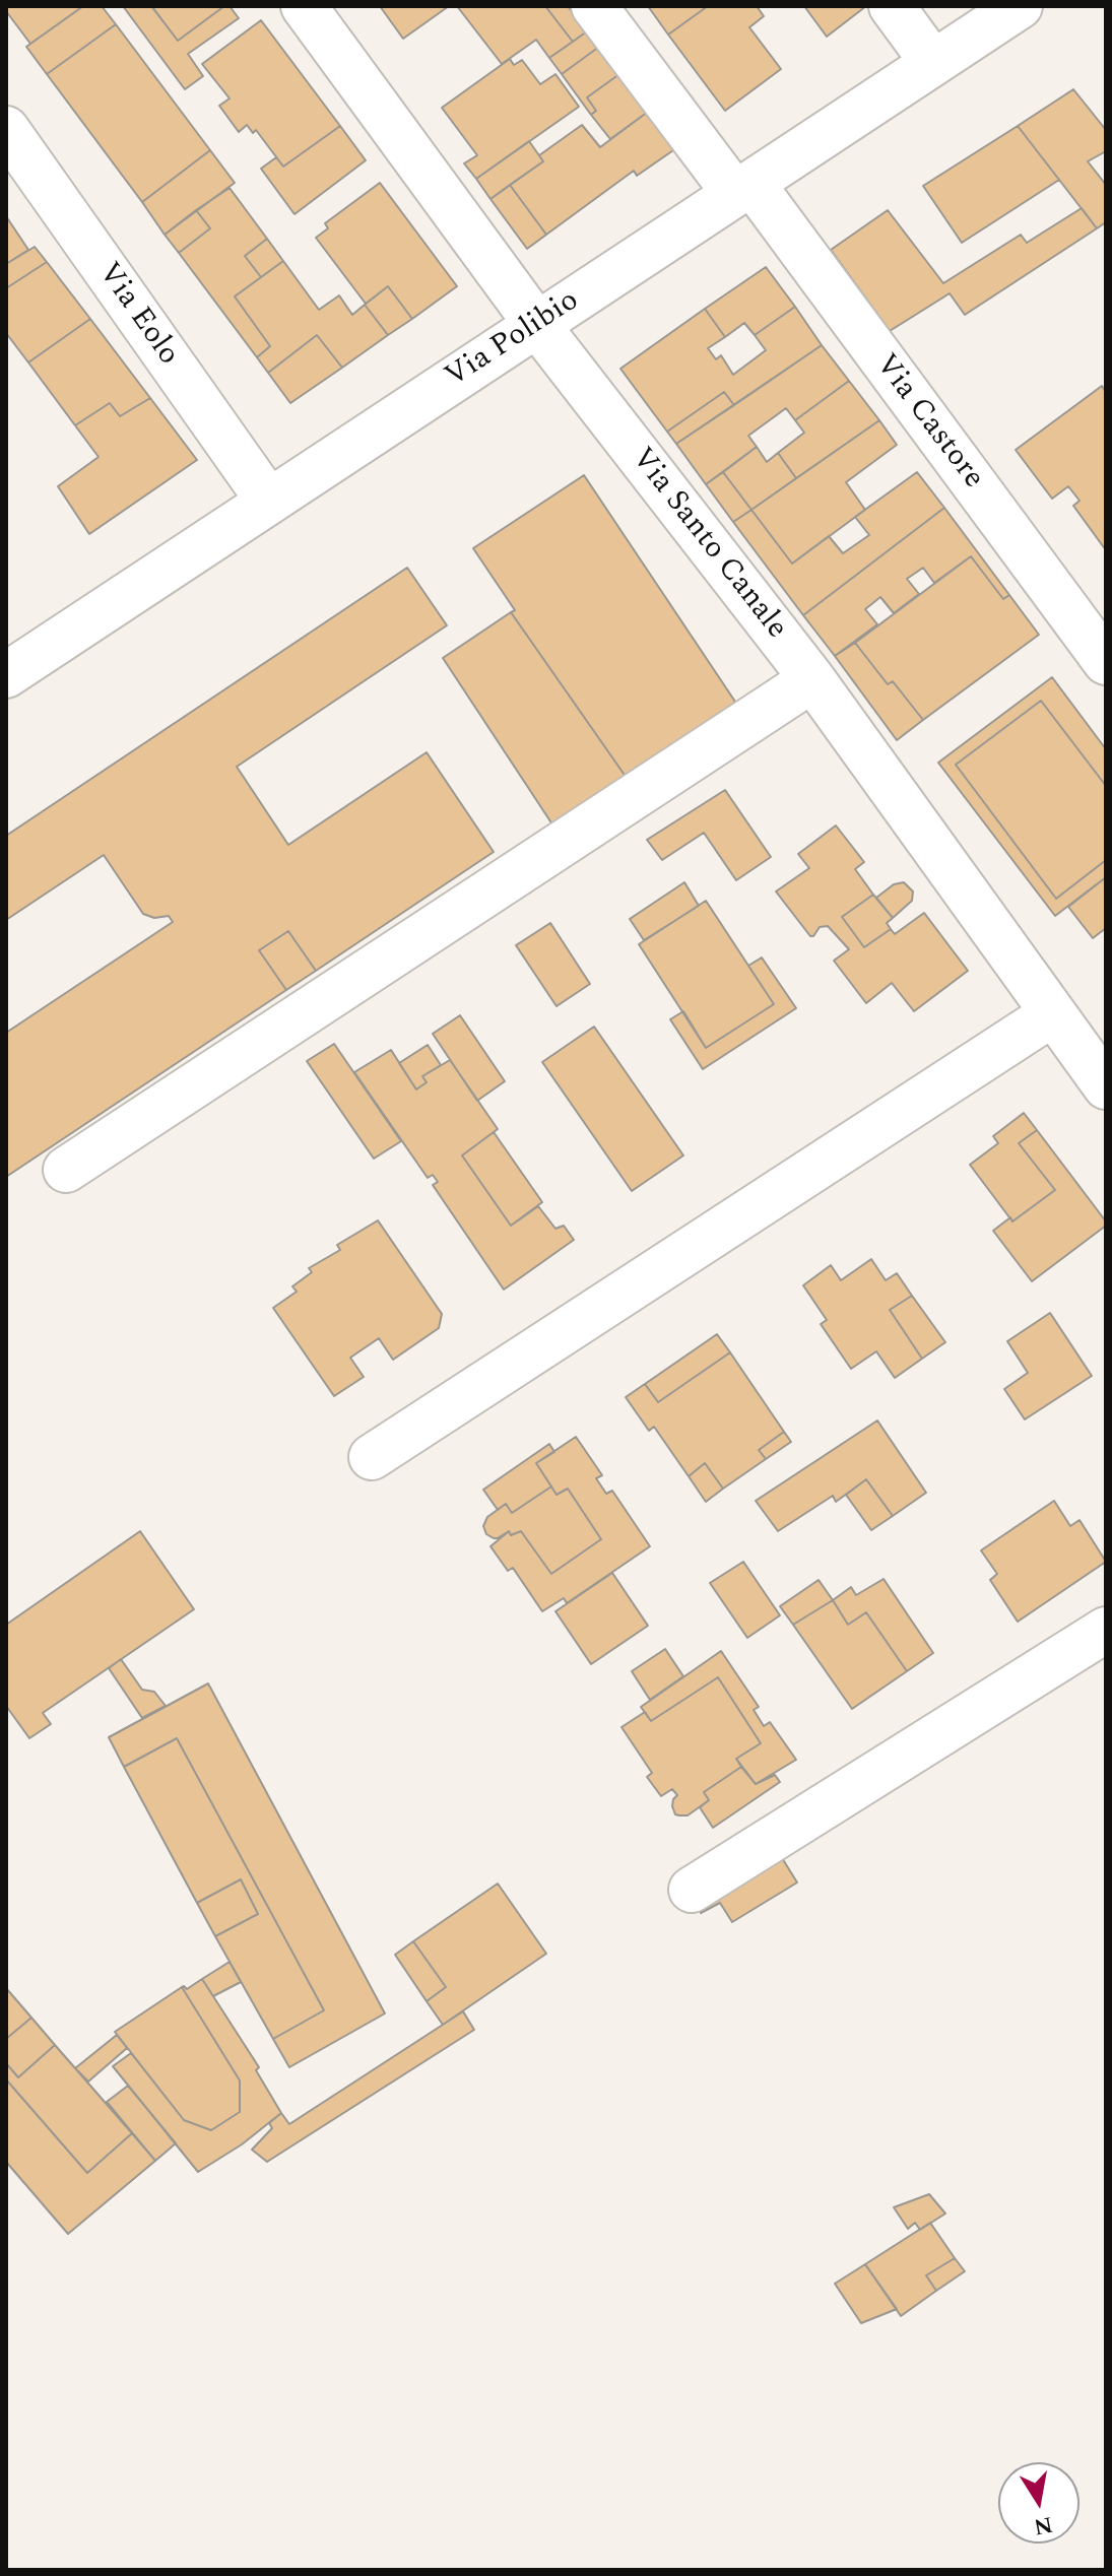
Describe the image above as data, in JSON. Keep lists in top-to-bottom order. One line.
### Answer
{"streets":{"street":["Via Eolo","Via Polibio","Via Castore","Via Santo Canale"]},"crossings":[["Via Eolo","Via Polibio"],["Via Polibio","Via Castore"],["Via Polibio","Via Santo Canale"]],"north":"bottom"}
